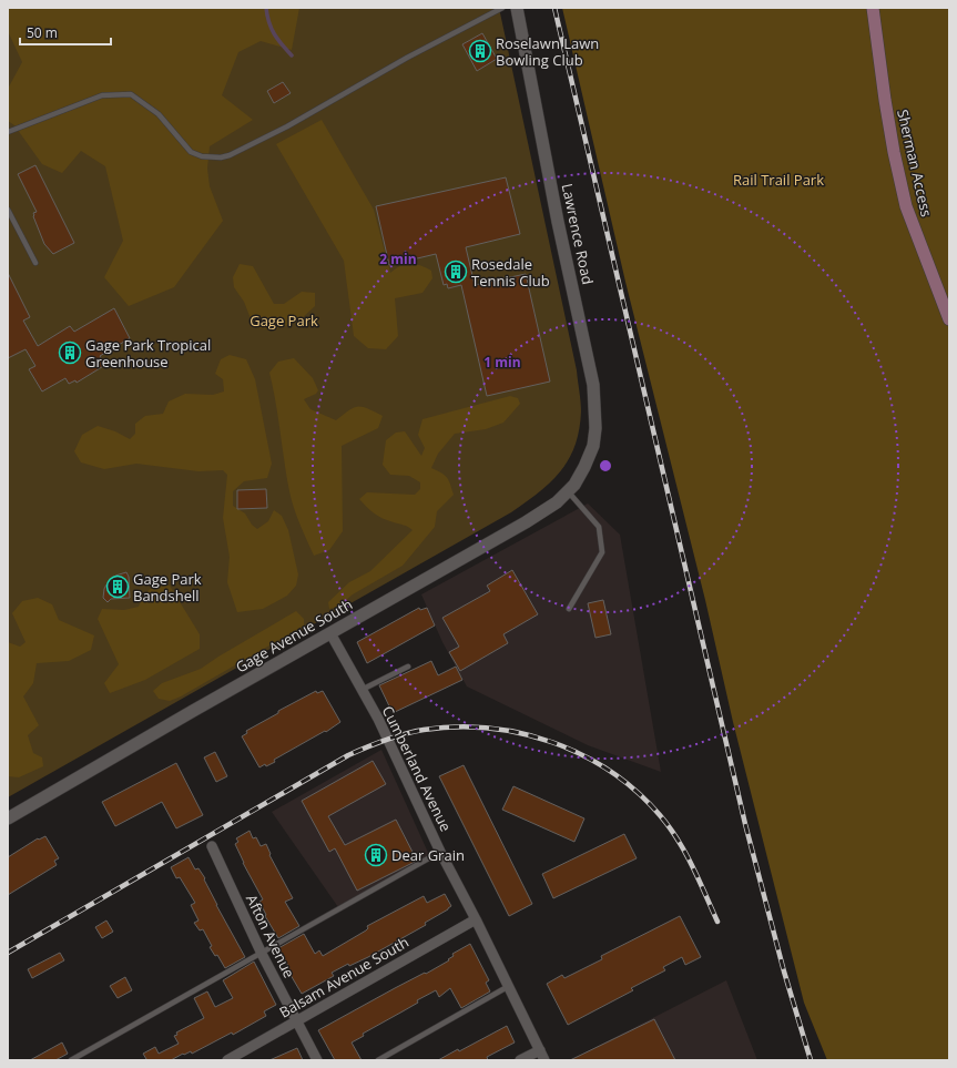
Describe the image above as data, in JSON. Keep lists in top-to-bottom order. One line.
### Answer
{"streets":{"main road":["Sherman Access"],"street":["Lawrence Road","Gage Avenue South","Cumberland Avenue","Afton Avenue","Balsam Avenue South"]},"crossings":[["Lawrence Road","Gage Avenue South"],["Gage Avenue South","Cumberland Avenue"],["Cumberland Avenue","Balsam Avenue South"],["Afton Avenue","Balsam Avenue South"]],"parks":["Rail Trail Park","Gage Park"],"places":{"building":["Roselawn Lawn Bowling Club","Rosedale Tennis Club","Gage Park Tropical Greenhouse","Gage Park Bandshell","Dear Grain"]},"scale_bar":"50 m","rings":["2 min","1 min"]}
